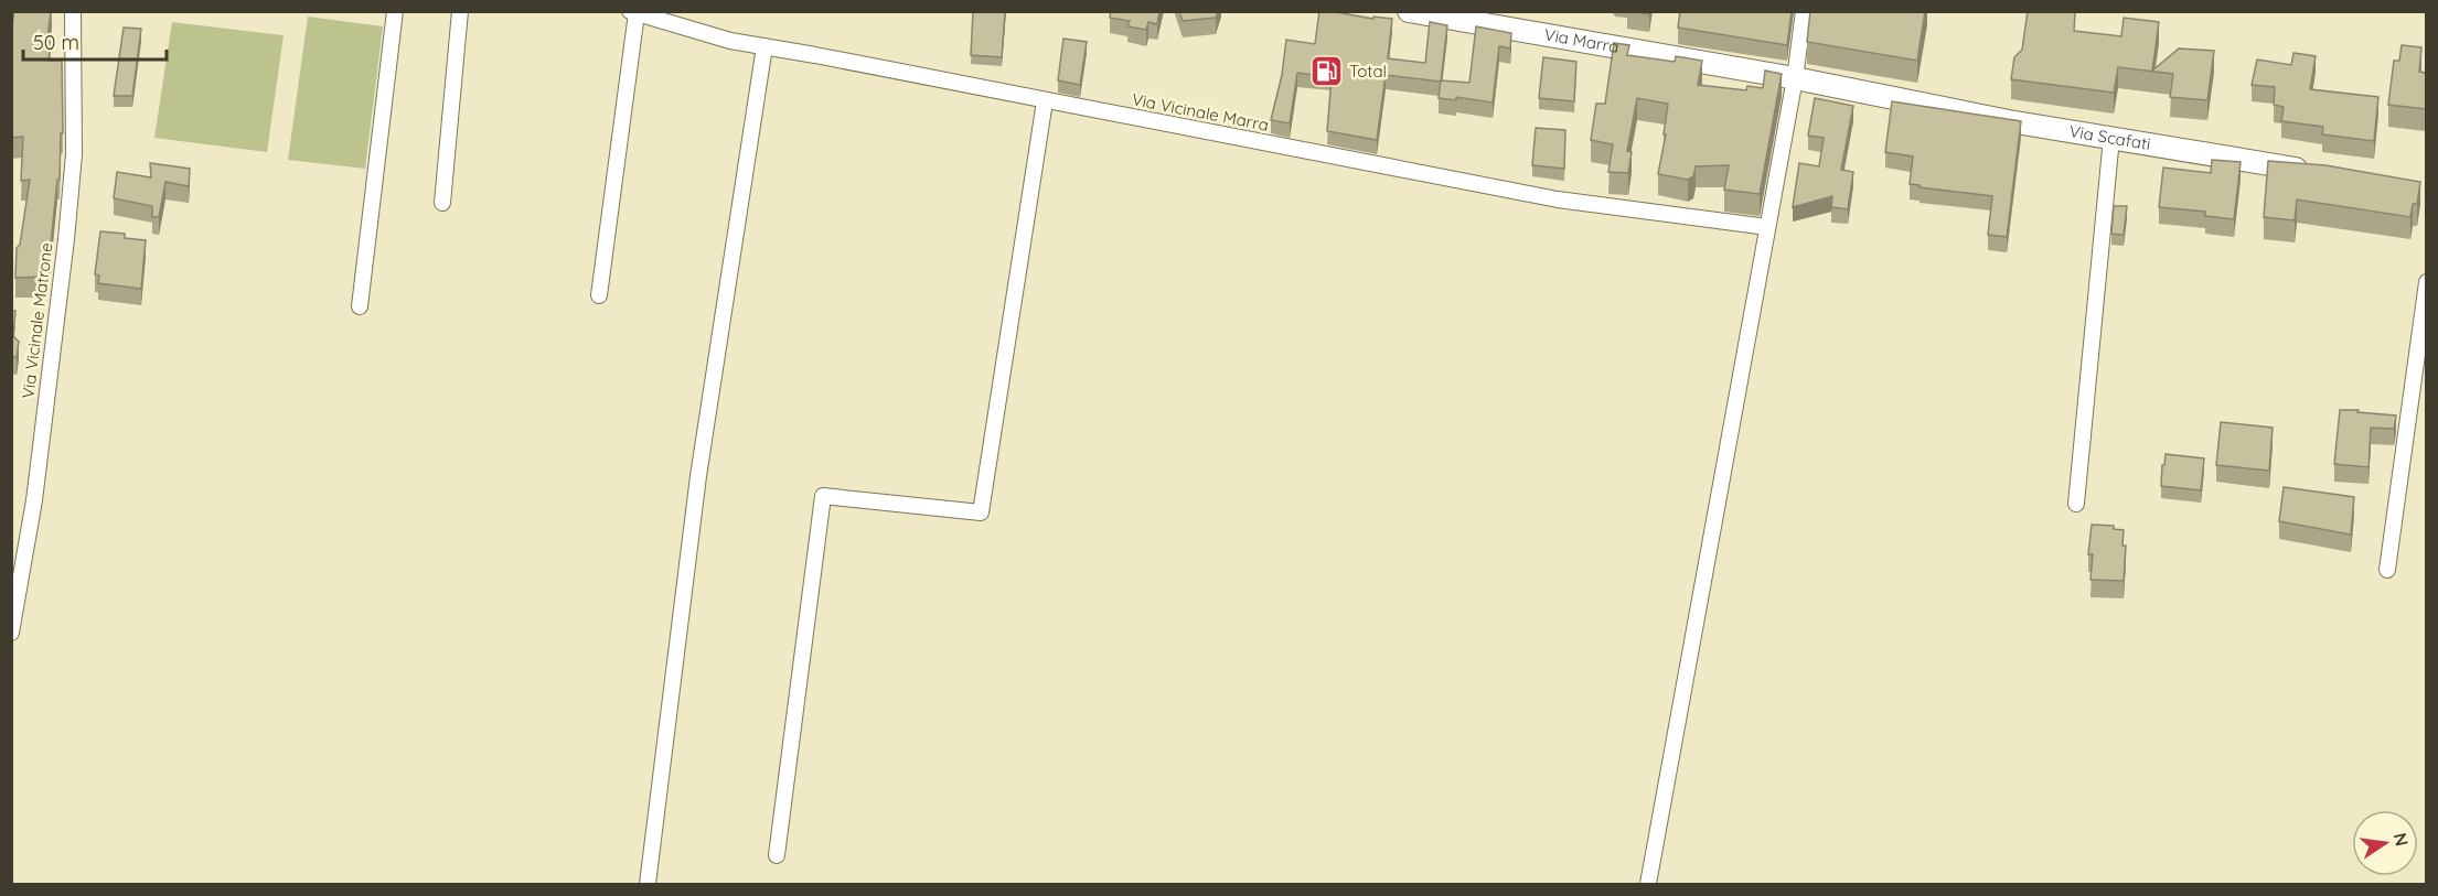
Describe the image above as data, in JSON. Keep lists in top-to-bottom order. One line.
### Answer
{"streets":{"main road":["Via Marra","Via Scafati"],"street":["Via Vicinale Marra","Via Vicinale Matrone"]},"crossings":[["Via Marra","Via Scafati"]],"places":{"fuel station":["Total"]},"scale_bar":"50 m","north":"right"}
